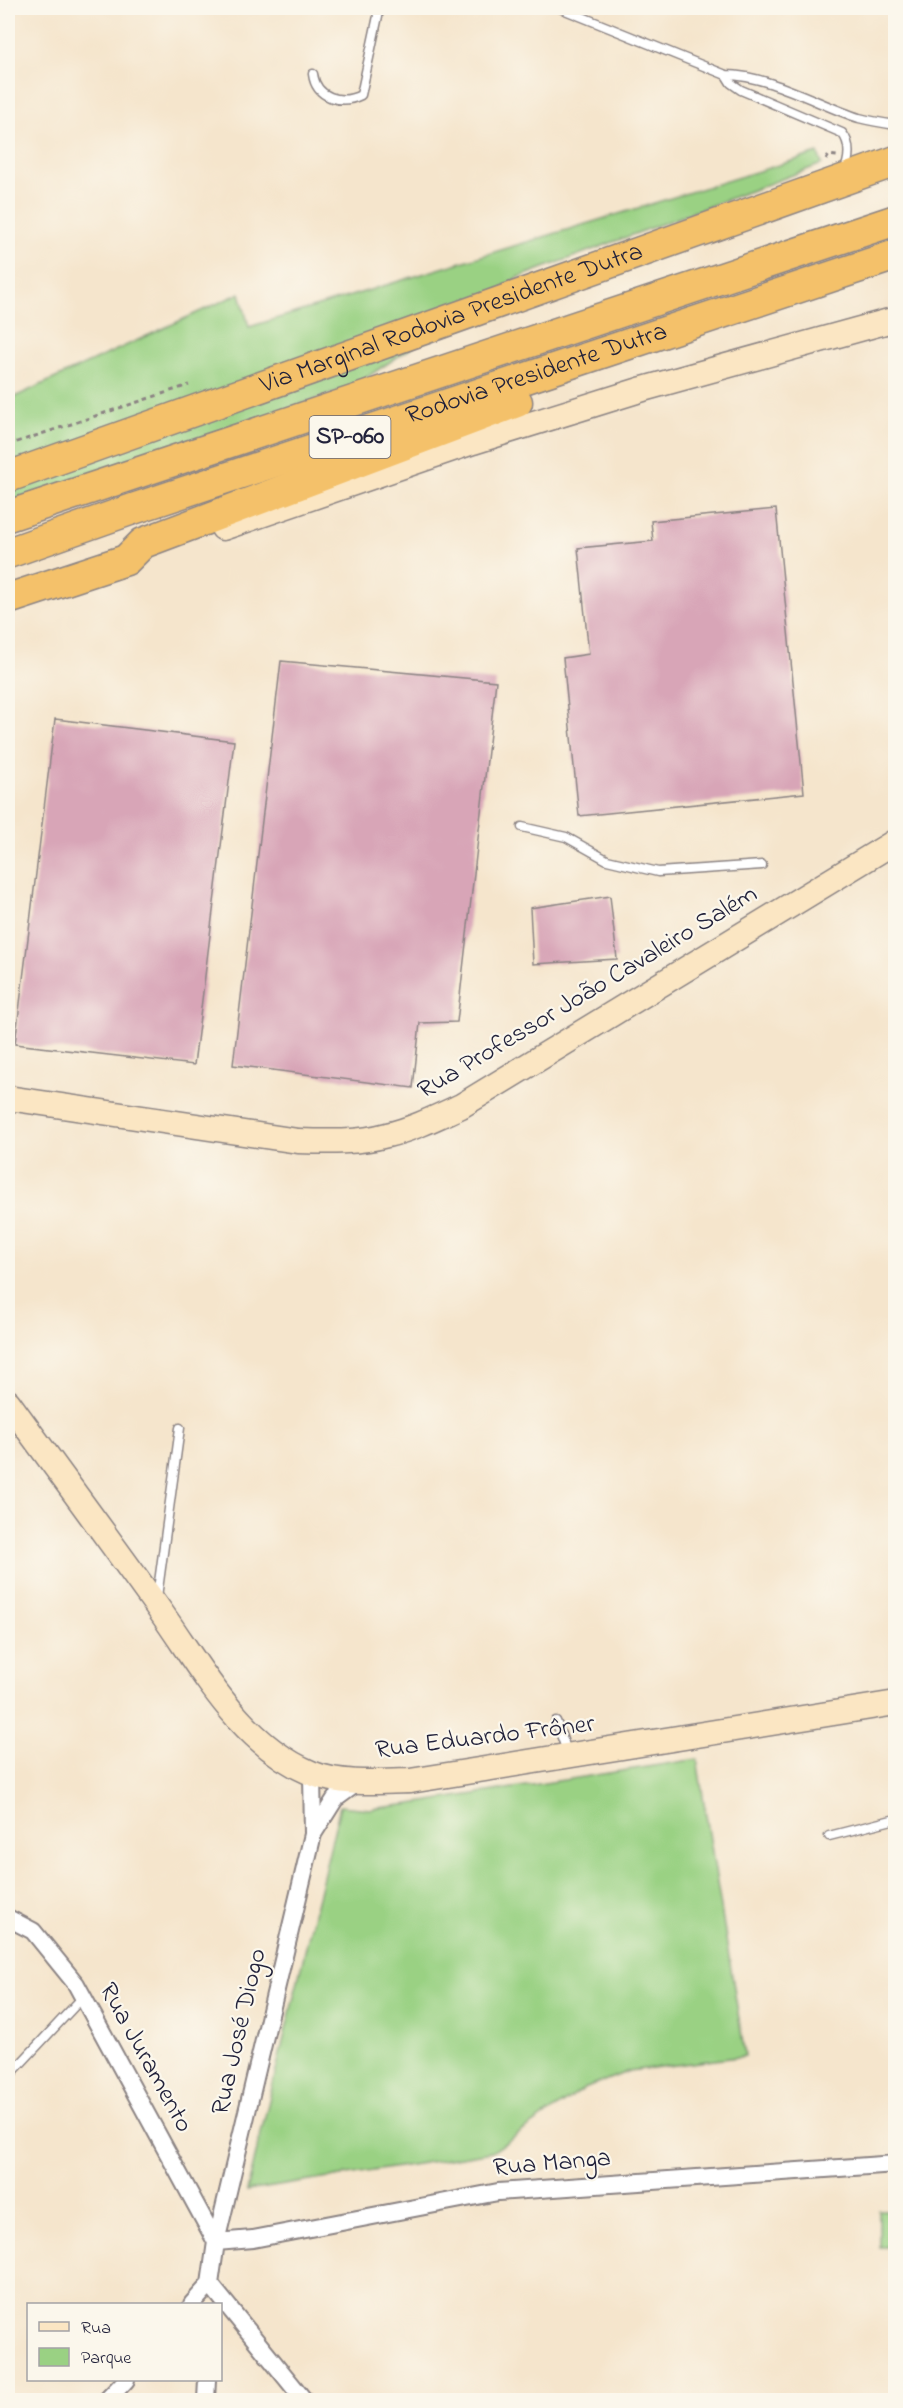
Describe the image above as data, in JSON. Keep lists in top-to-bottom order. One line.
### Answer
{"streets":{"highway":["Via Marginal Rodovia Presidente Dutra","Rodovia Presidente Dutra","SP-060"],"main road":["Rua Professor João Cavaleiro Salém","Rua Eduardo Frôner"],"street":["Rua José Diogo","Rua Juramento","Rua Manga"]},"crossings":[["Rua Eduardo Frôner","Rua José Diogo"],["Rua José Diogo","Rua Juramento"],["Rua José Diogo","Rua Manga"],["Rua Juramento","Rua Manga"]],"legend":["Rua","Parque"]}
